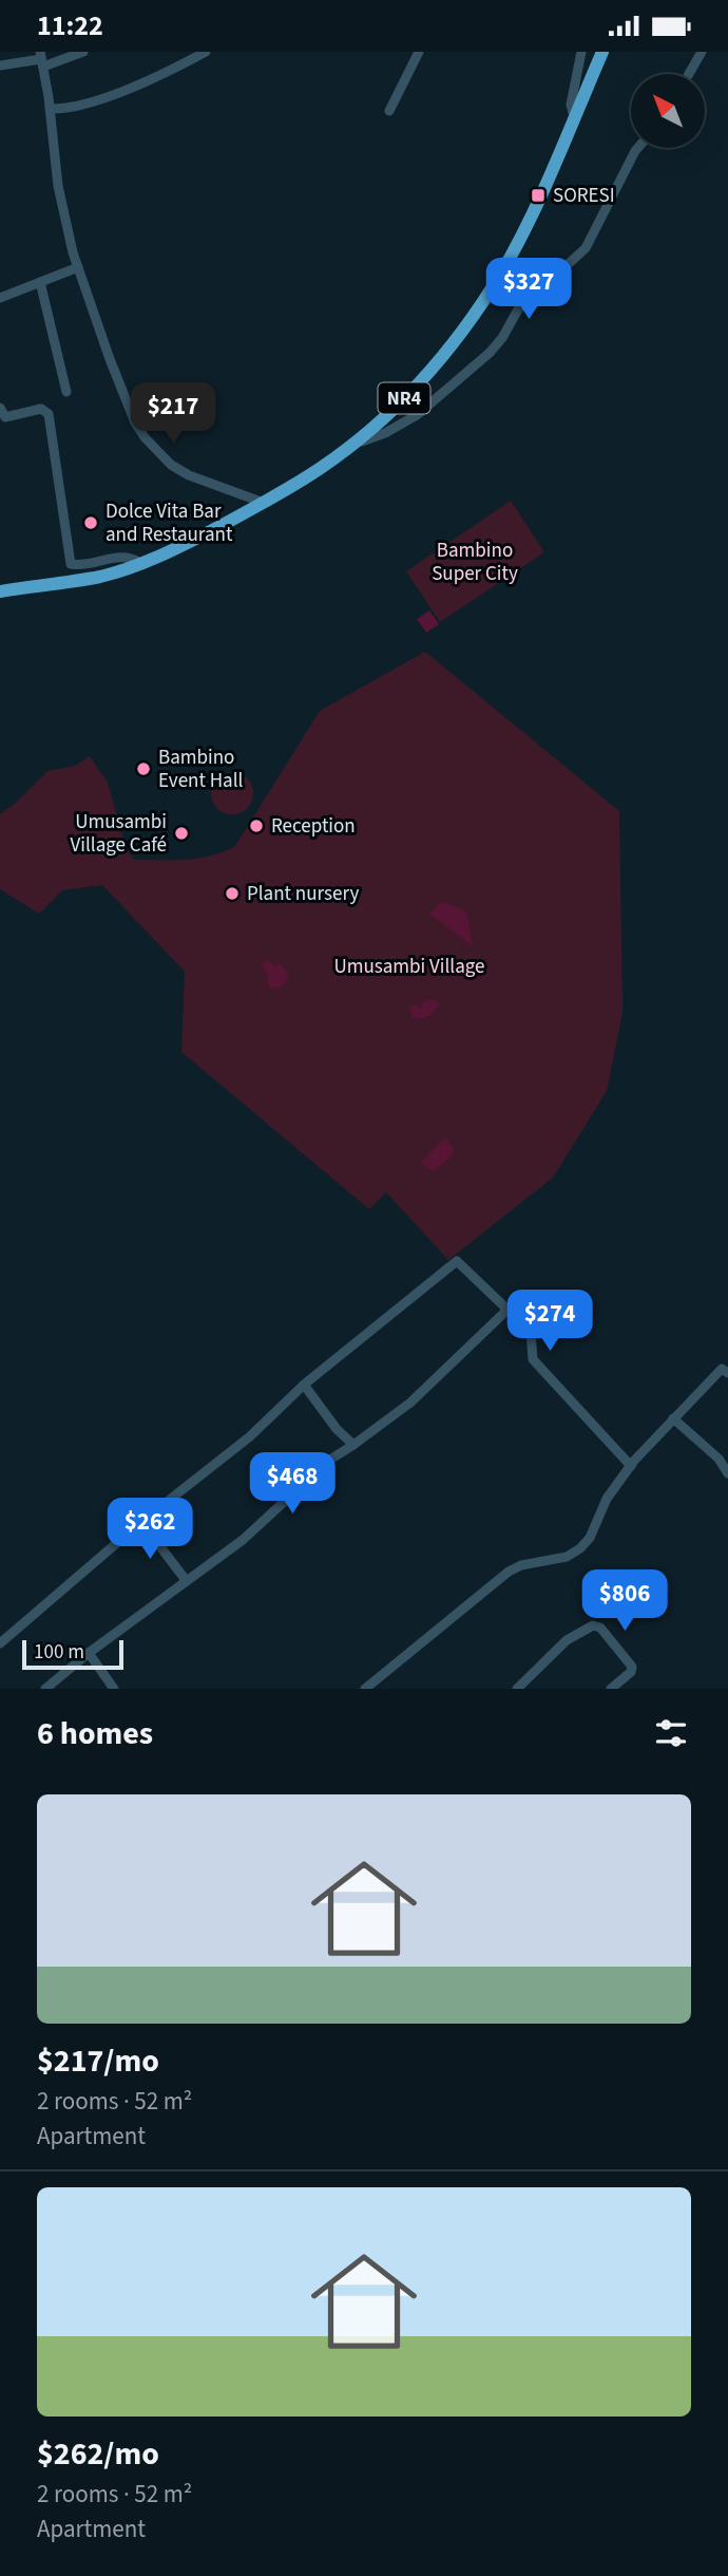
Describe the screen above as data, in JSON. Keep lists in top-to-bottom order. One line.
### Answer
{"streets":{"highway":["NR4"]},"parks":["Bambino Super City","Umusambi Village"],"places":{"transit":["SORESI"],"other":["Dolce Vita Bar and Restaurant","Bambino Event Hall","Reception","Umusambi Village Café","Plant nursery"]},"scale_bar":"100 m","north":"top left","page":{"status":"11:22","price":["$327","$217","$274","$468","$262","$806"],"scale":"100 m","heading":"6 homes","list":[{"name":"$217/mo","note":"2 rooms · 52 m² · Apartment"},{"name":"$262/mo","note":"2 rooms · 52 m² · Apartment"}]}}
